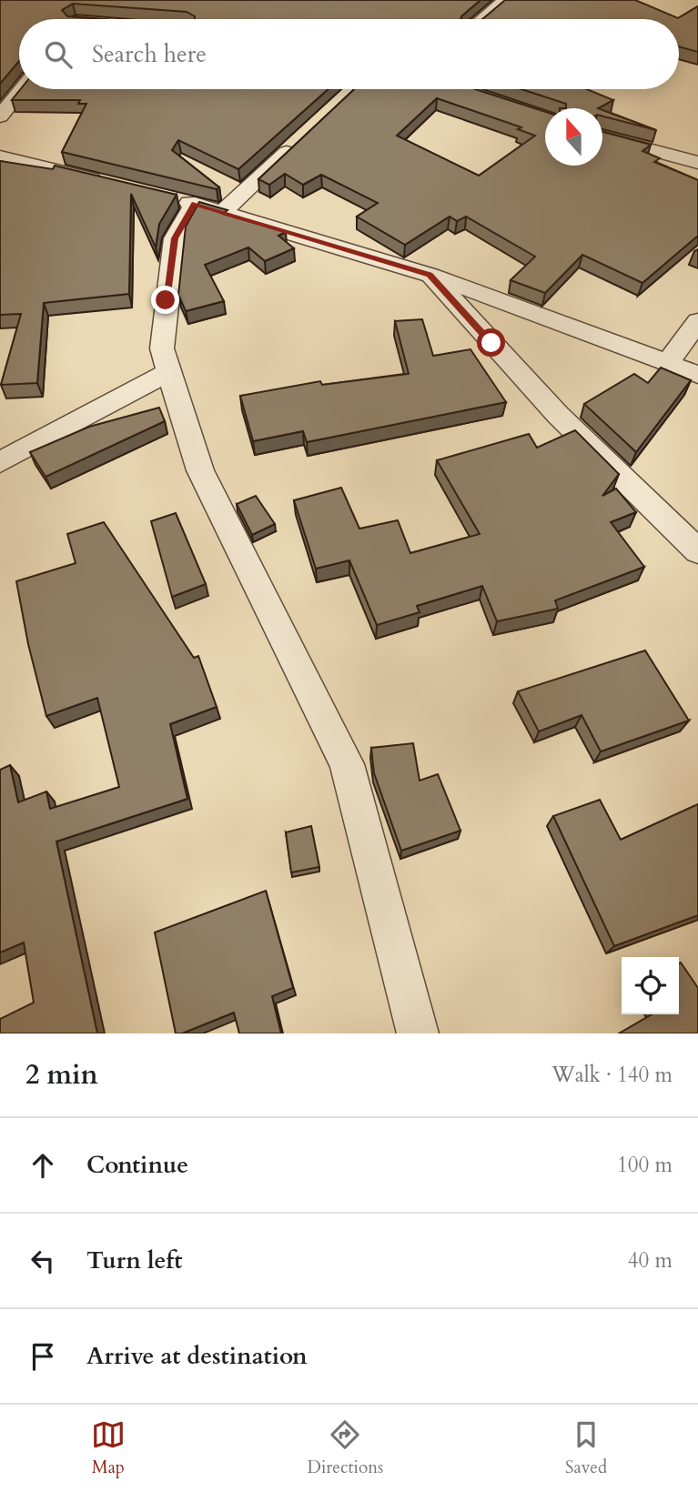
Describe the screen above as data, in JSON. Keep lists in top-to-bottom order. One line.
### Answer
{"north":"top","page":{"search":"Search here","heading":["2 min","Walk · 140 m"],"list":[["Continue","100 m"],["Turn left","40 m"],"Arrive at destination"],"nav":["Map","Directions","Saved"]}}
